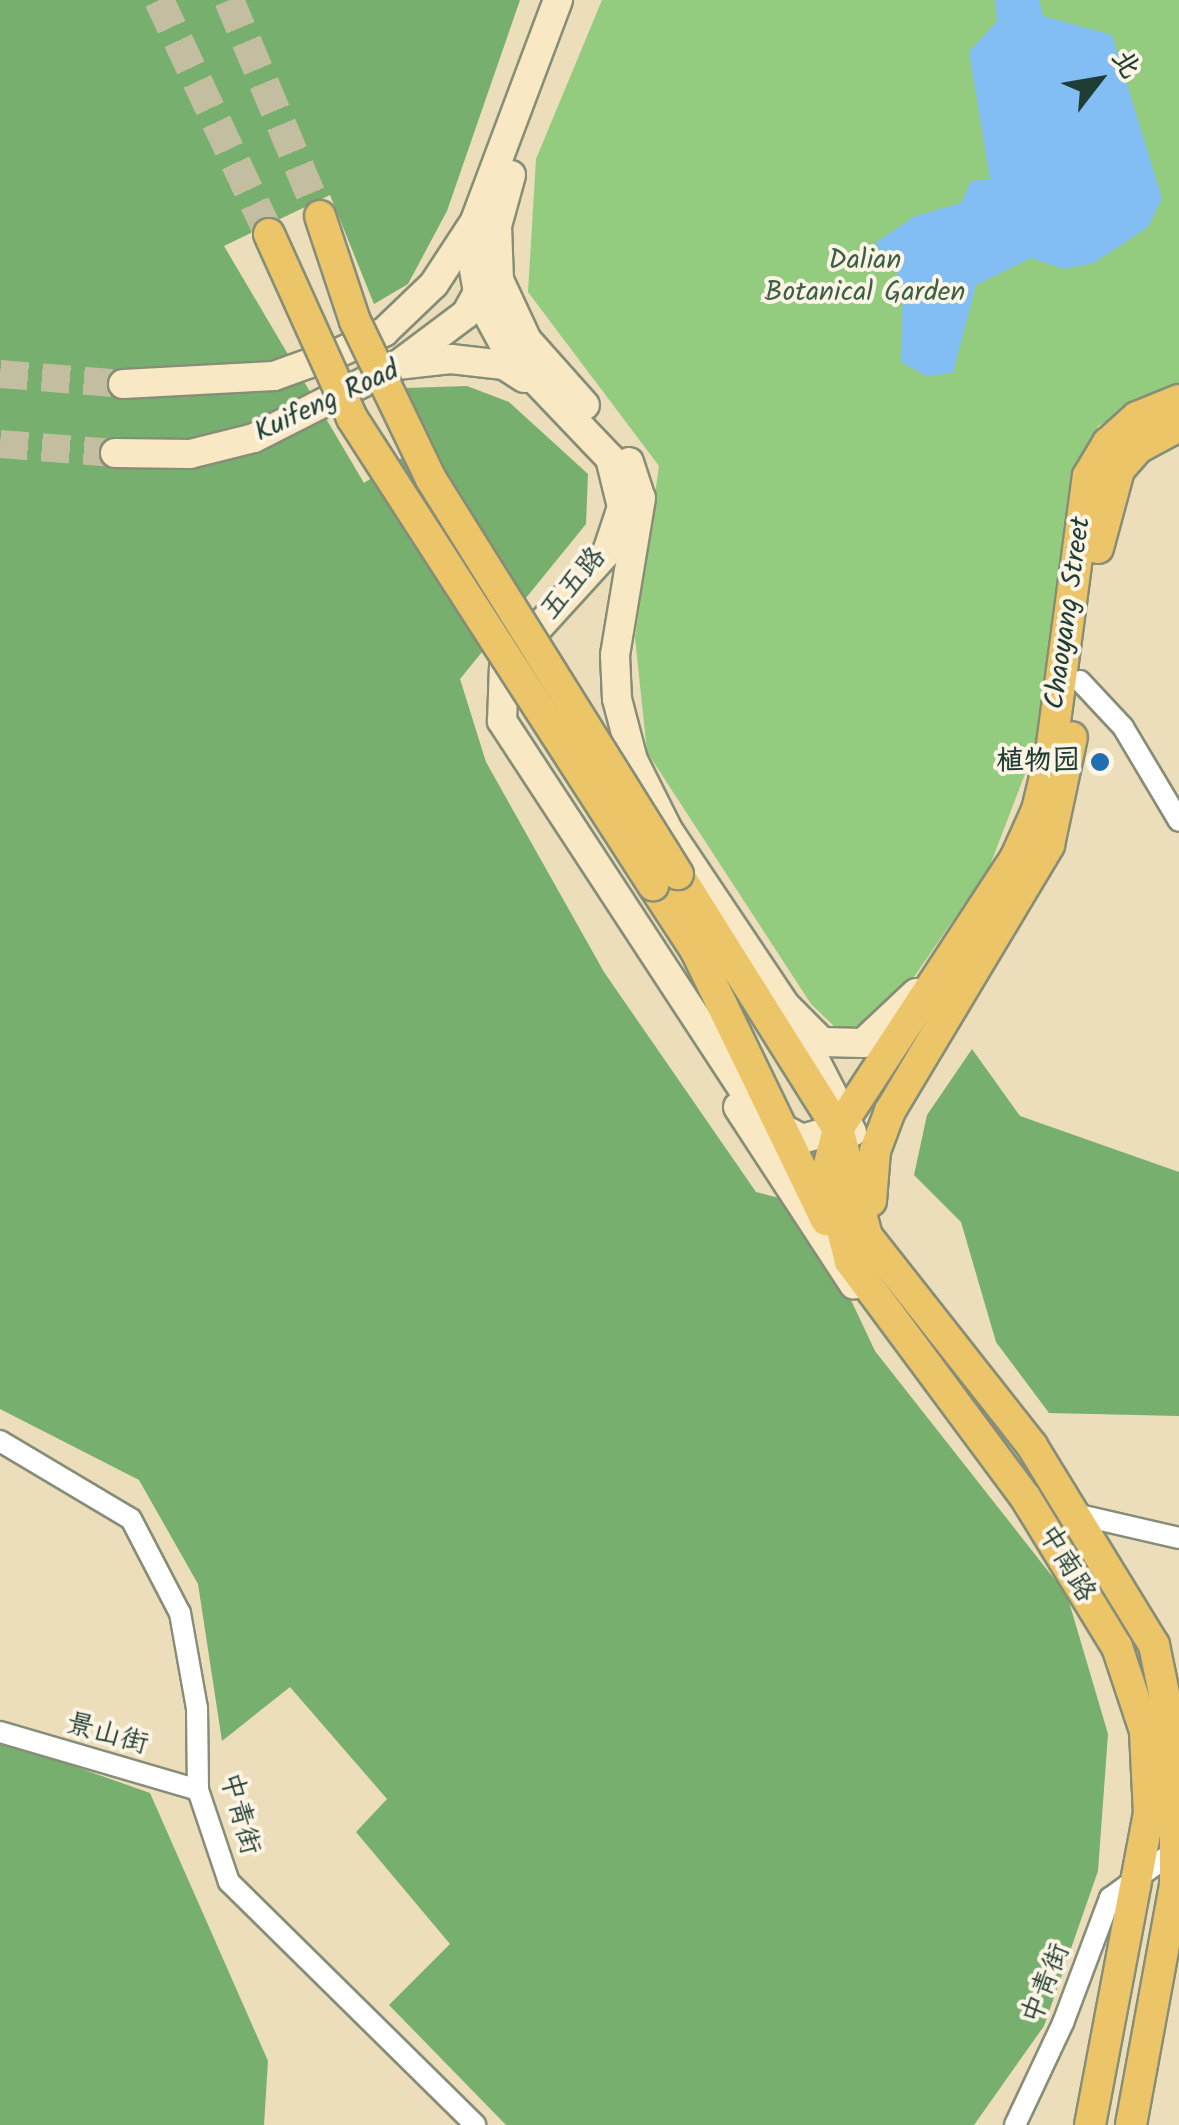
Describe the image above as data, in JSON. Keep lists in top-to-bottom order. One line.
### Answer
{"streets":{"main road":["Kuifeng Road","五五路","Chaoyang Street","中南路"],"street":["景山街","中青街"]},"crossings":[["Kuifeng Road","五五路"],["五五路","Chaoyang Street"],["五五路","中南路"],["Chaoyang Street","中南路"],["中南路","中青街"],["景山街","中青街"]],"parks":["Dalian Botanical Garden"],"places":["植物园"],"north":"top right"}
